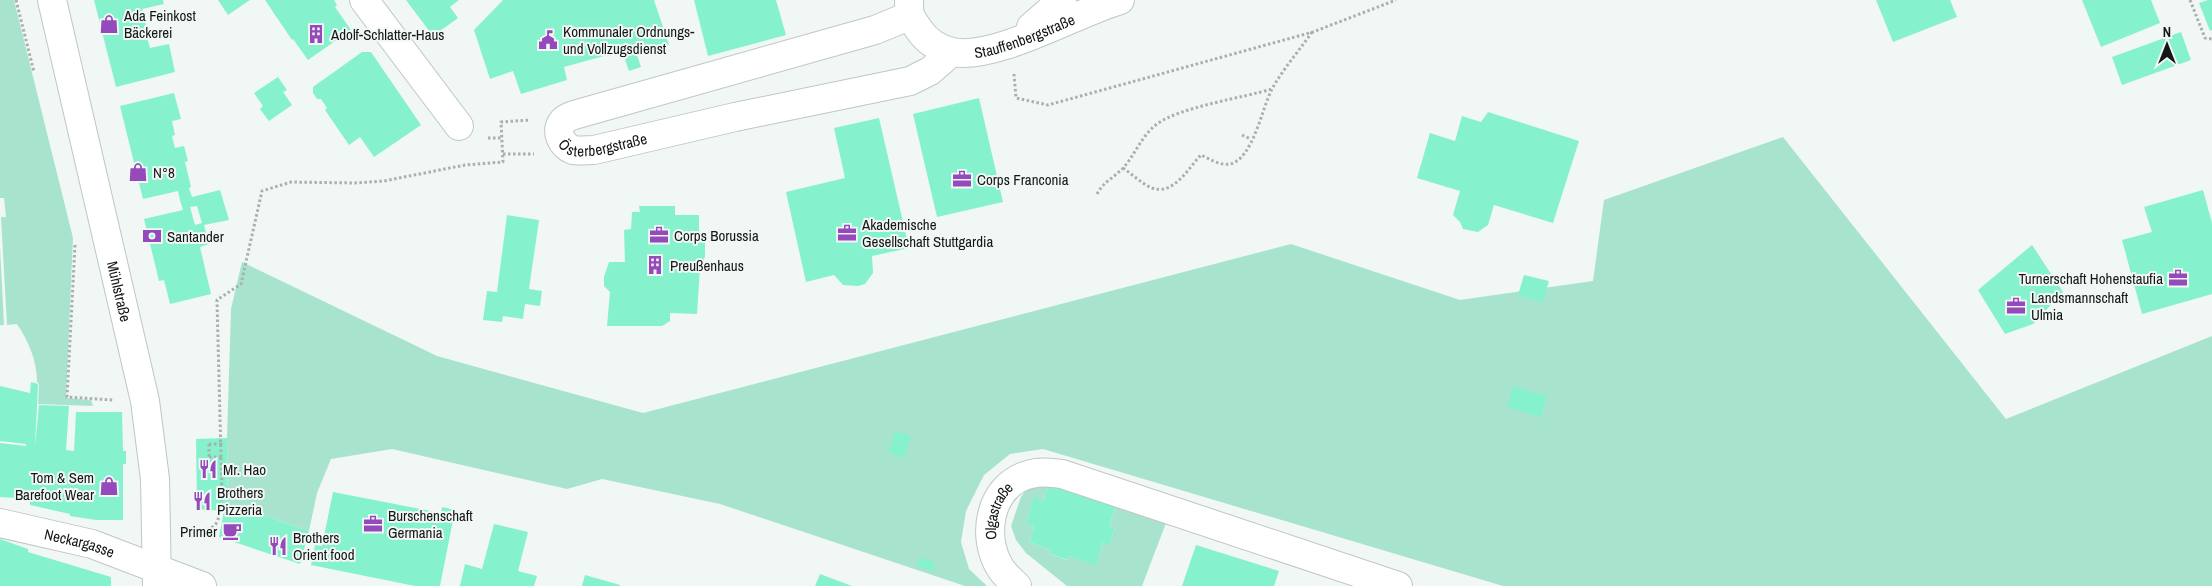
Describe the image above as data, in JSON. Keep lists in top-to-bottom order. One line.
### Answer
{"streets":{"street":["Stauffenbergstraße","Österbergstraße","Mühlstraße","Olgastraße","Neckargasse"]},"crossings":[["Stauffenbergstraße","Österbergstraße"],["Mühlstraße","Neckargasse"]],"places":{"shop":["Ada Feinkost Bäckerei","N°8","Tom & Sem Barefoot Wear"],"building":["Adolf-Schlatter-Haus","Preußenhaus"],"public building":["Kommunaler Ordnungs- und Vollzugsdienst"],"office":["Corps Franconia","Akademische Gesellschaft Stuttgardia","Corps Borussia","Turnerschaft Hohenstaufia","Landsmannschaft Ulmia","Burschenschaft Germania"],"bank":["Santander"],"restaurant":["Mr. Hao","Brothers Pizzeria","Brothers Orient food"],"cafe":["Primer"]},"north":"top"}
